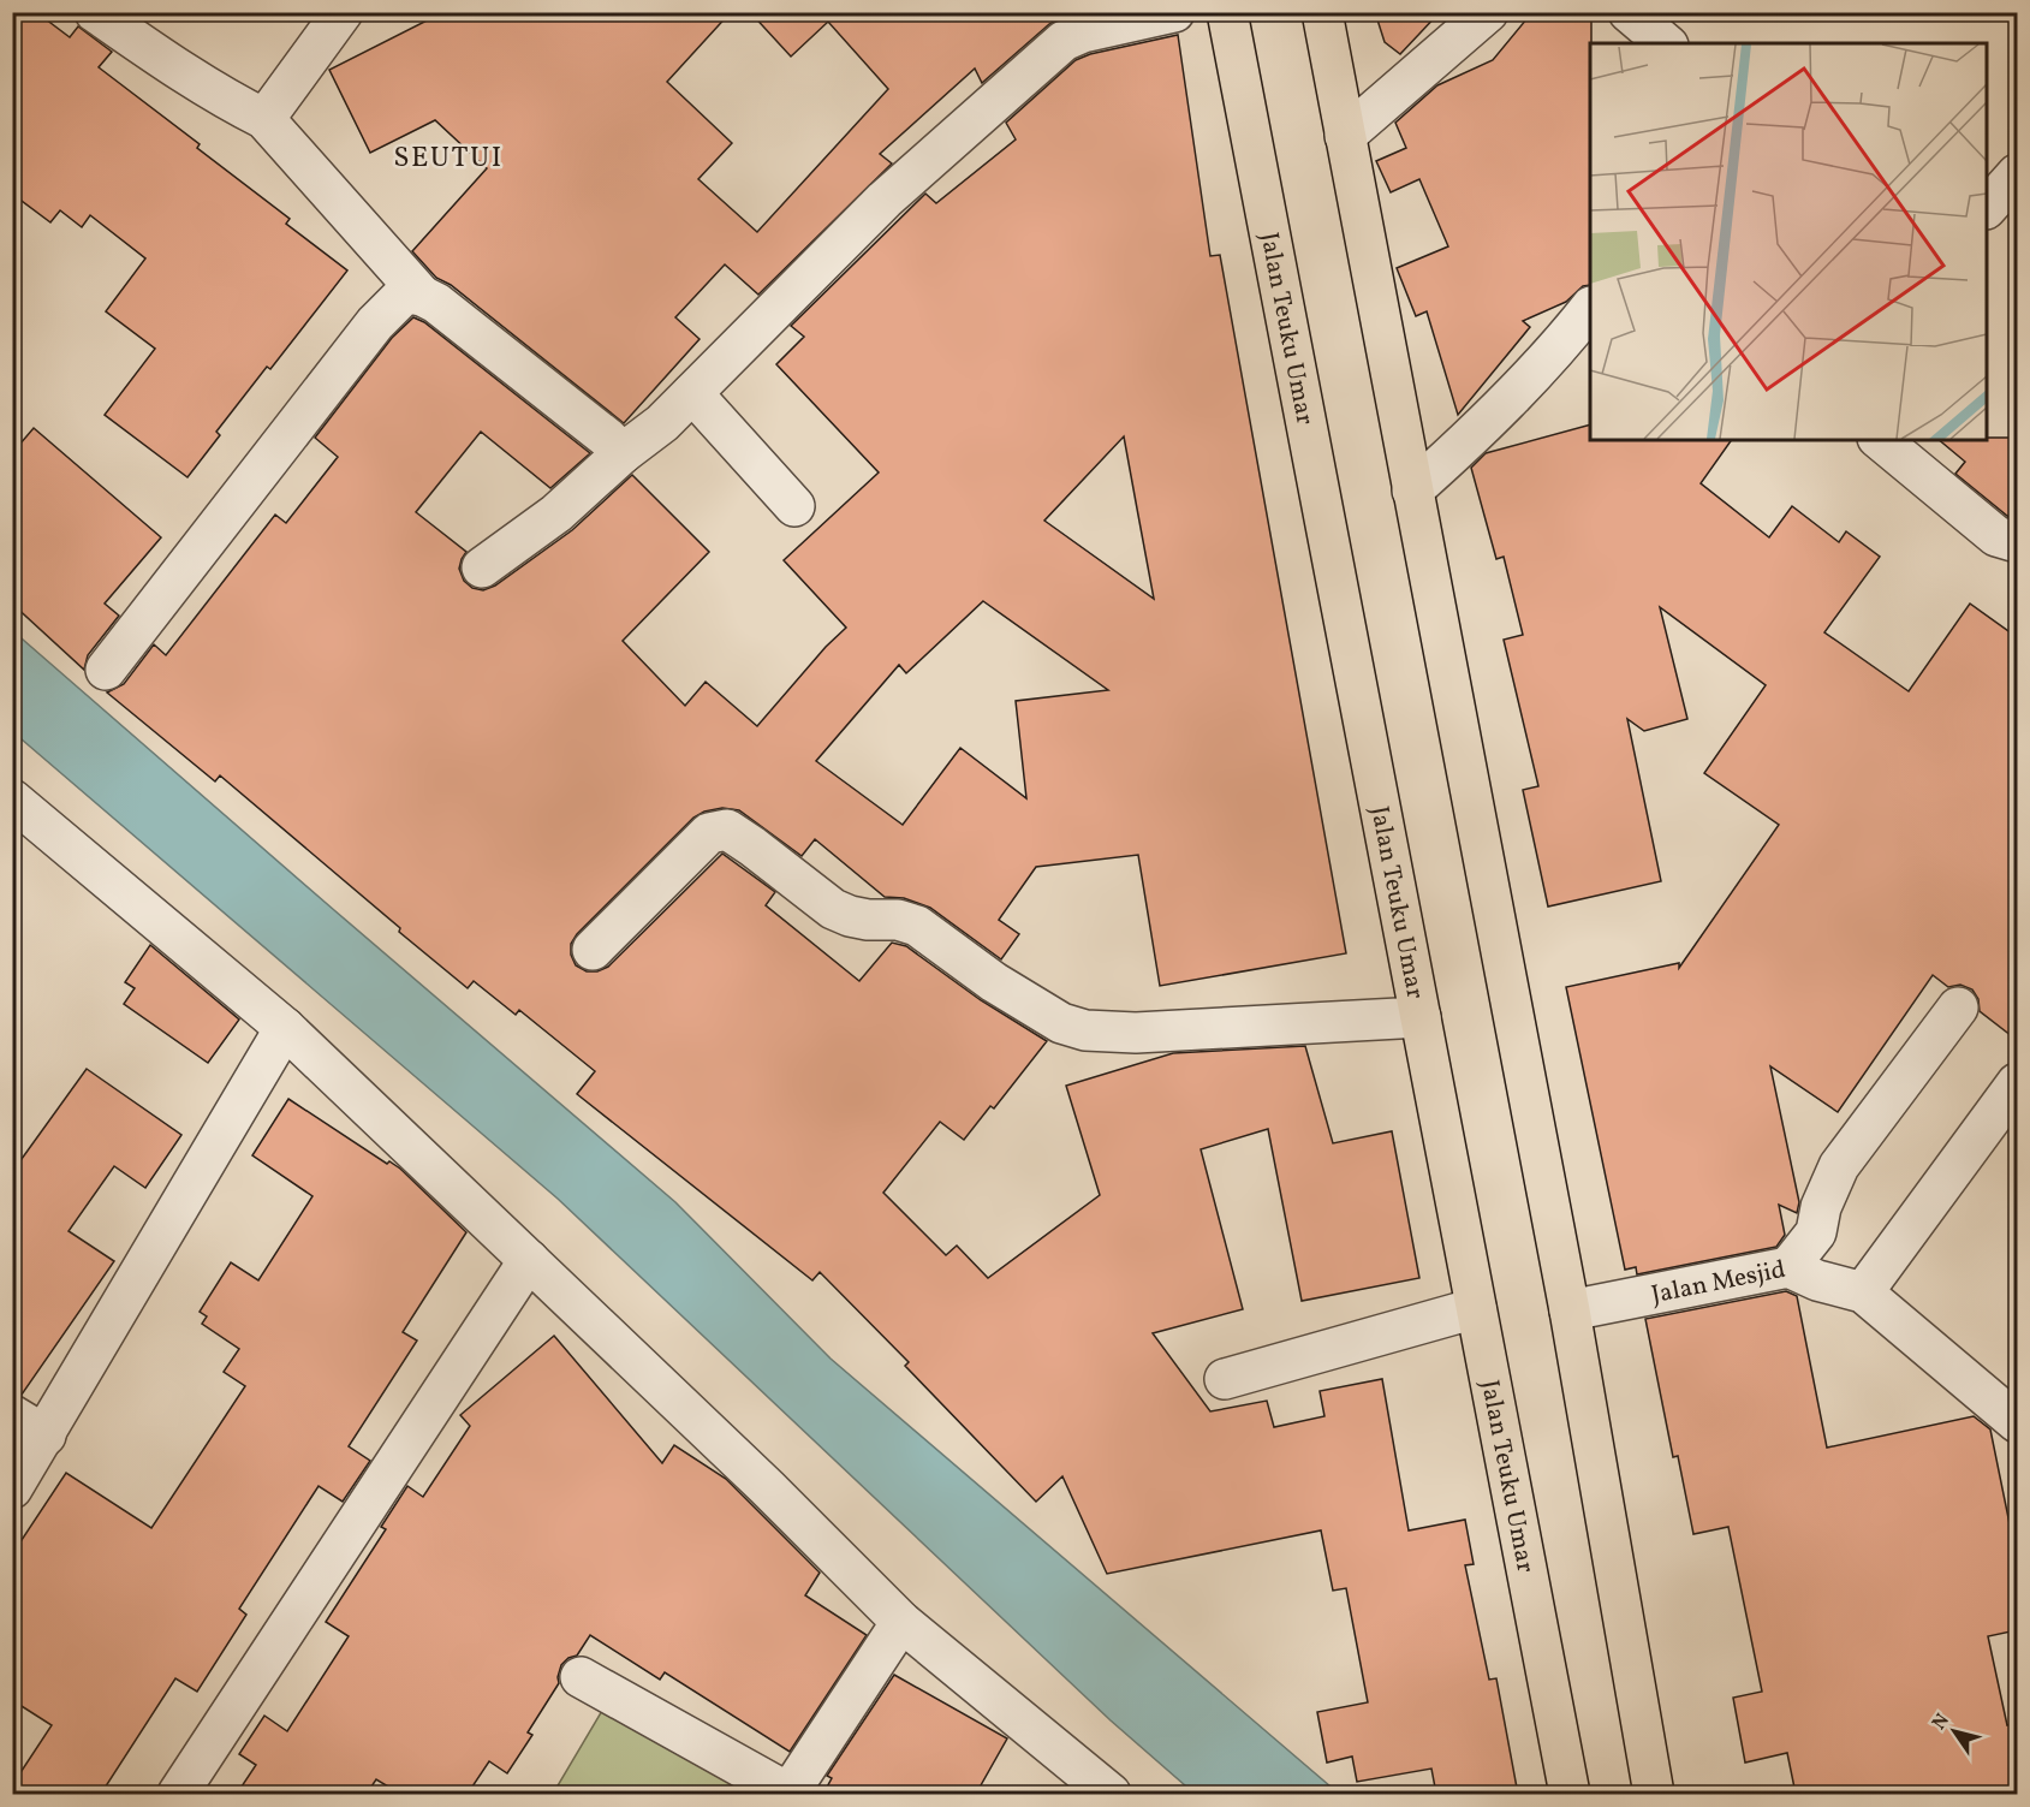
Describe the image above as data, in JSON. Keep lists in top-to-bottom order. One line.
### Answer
{"streets":{"highway":["Jalan Teuku Umar"],"street":["Jalan Mesjid"]},"districts":["SEUTUI"],"north":"top left"}
